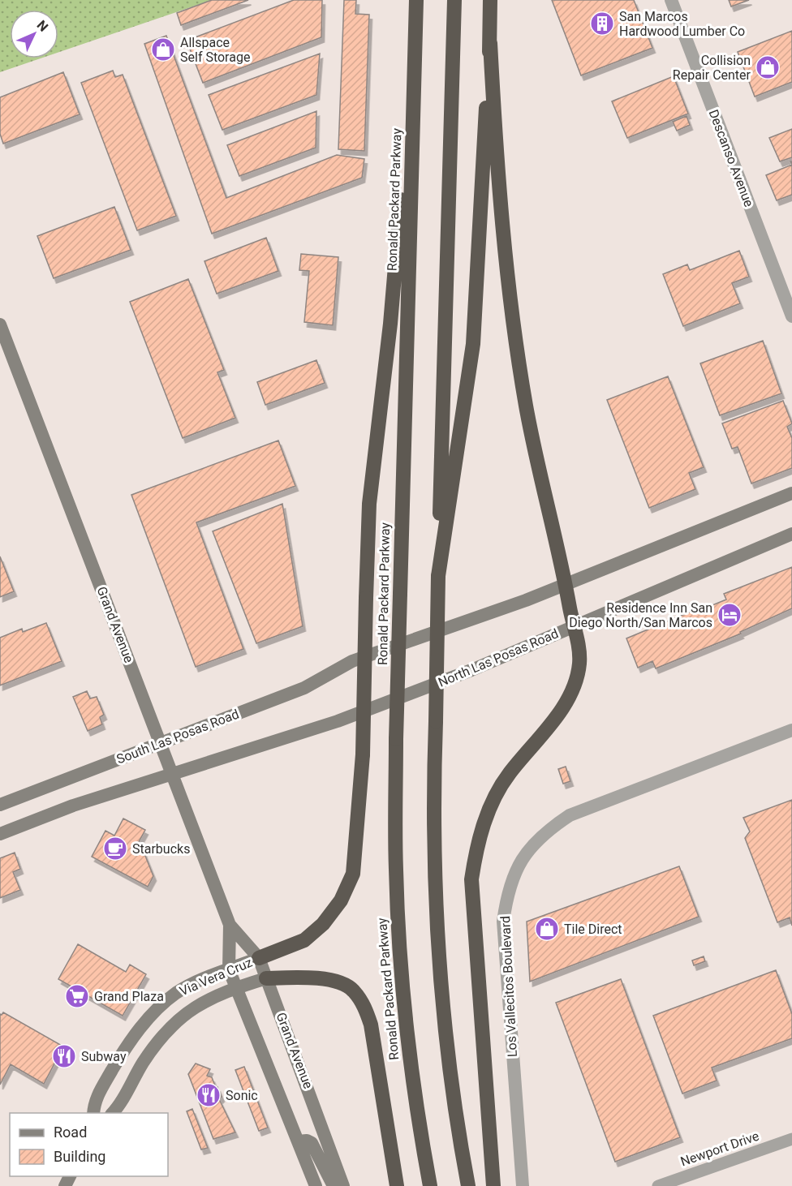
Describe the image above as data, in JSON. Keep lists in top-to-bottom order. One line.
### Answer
{"streets":{"highway":["Ronald Packard Parkway"],"main road":["Grand Avenue","North Las Posas Road","South Las Posas Road","Via Vera Cruz"],"street":["Descanso Avenue","Los Vallecitos Boulevard","Newport Drive"]},"crossings":[["Grand Avenue","North Las Posas Road"],["Grand Avenue","South Las Posas Road"],["Grand Avenue","Via Vera Cruz"]],"places":{"building":["San Marcos Hardwood Lumber Co"],"shop":["Allspace Self Storage","Collision Repair Center","Tile Direct"],"hotel":["Residence Inn San Diego North/San Marcos"],"cafe":["Starbucks"],"supermarket":["Grand Plaza"],"restaurant":["Subway","Sonic"]},"legend":["Road","Building"],"north":"top right"}
